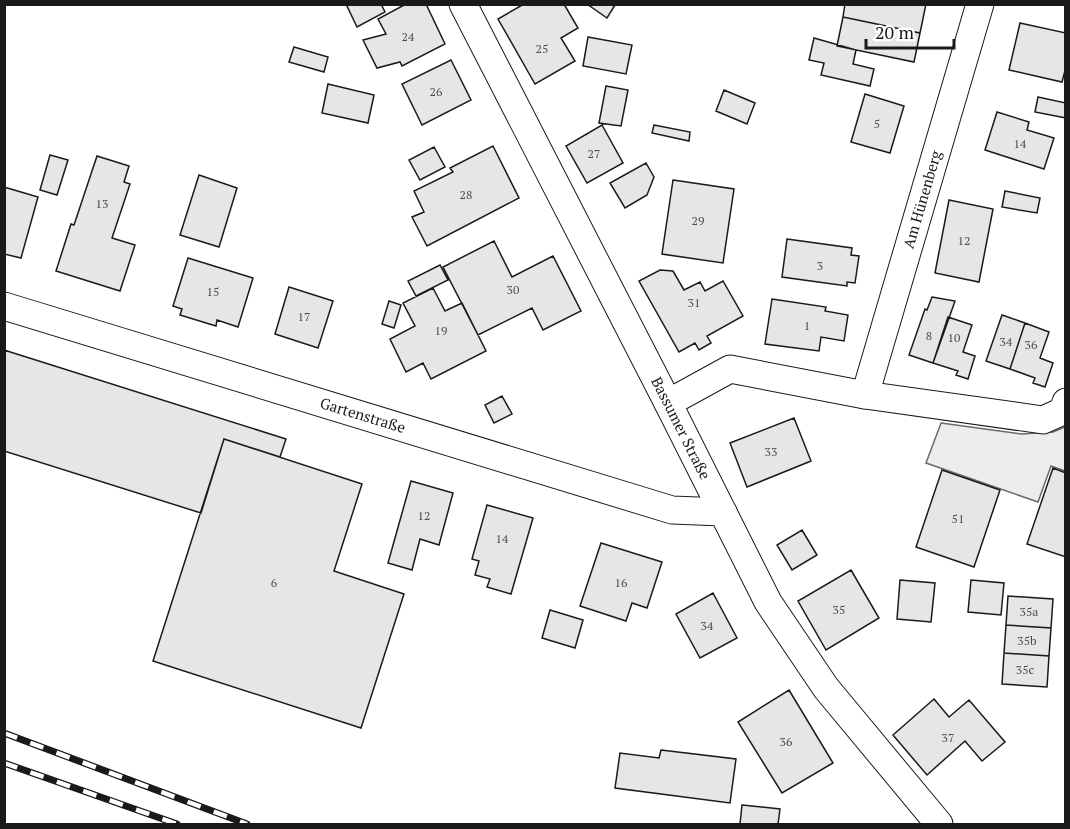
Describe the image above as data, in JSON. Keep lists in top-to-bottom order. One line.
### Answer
{"streets":{"street":["Am Hünenberg","Gartenstraße","Bassumer Straße"]},"crossings":[["Gartenstraße","Bassumer Straße"]],"house_numbers":["24","25","26","5","14","27","28","13","29","12","3","30","15","31","17","1","19","8","10","34","36","33","12","51","14","6","16","35","35a","34","35b","35c","37","36"],"scale_bar":"20 m"}
